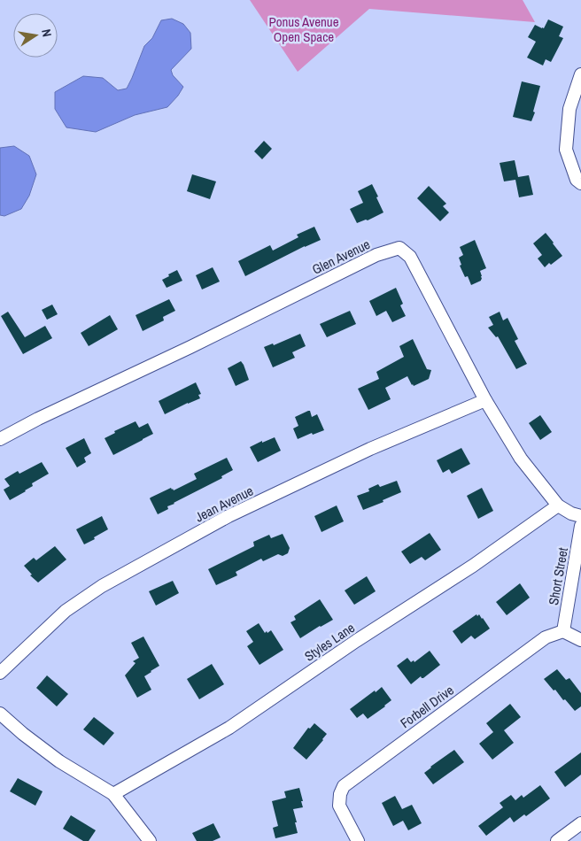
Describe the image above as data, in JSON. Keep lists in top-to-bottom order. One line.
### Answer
{"streets":{"street":["Glen Avenue","Jean Avenue","Short Street","Styles Lane","Forbell Drive"]},"crossings":[["Glen Avenue","Jean Avenue"],["Glen Avenue","Styles Lane"],["Short Street","Forbell Drive"]],"parks":["Ponus Avenue Open Space"],"north":"right"}
